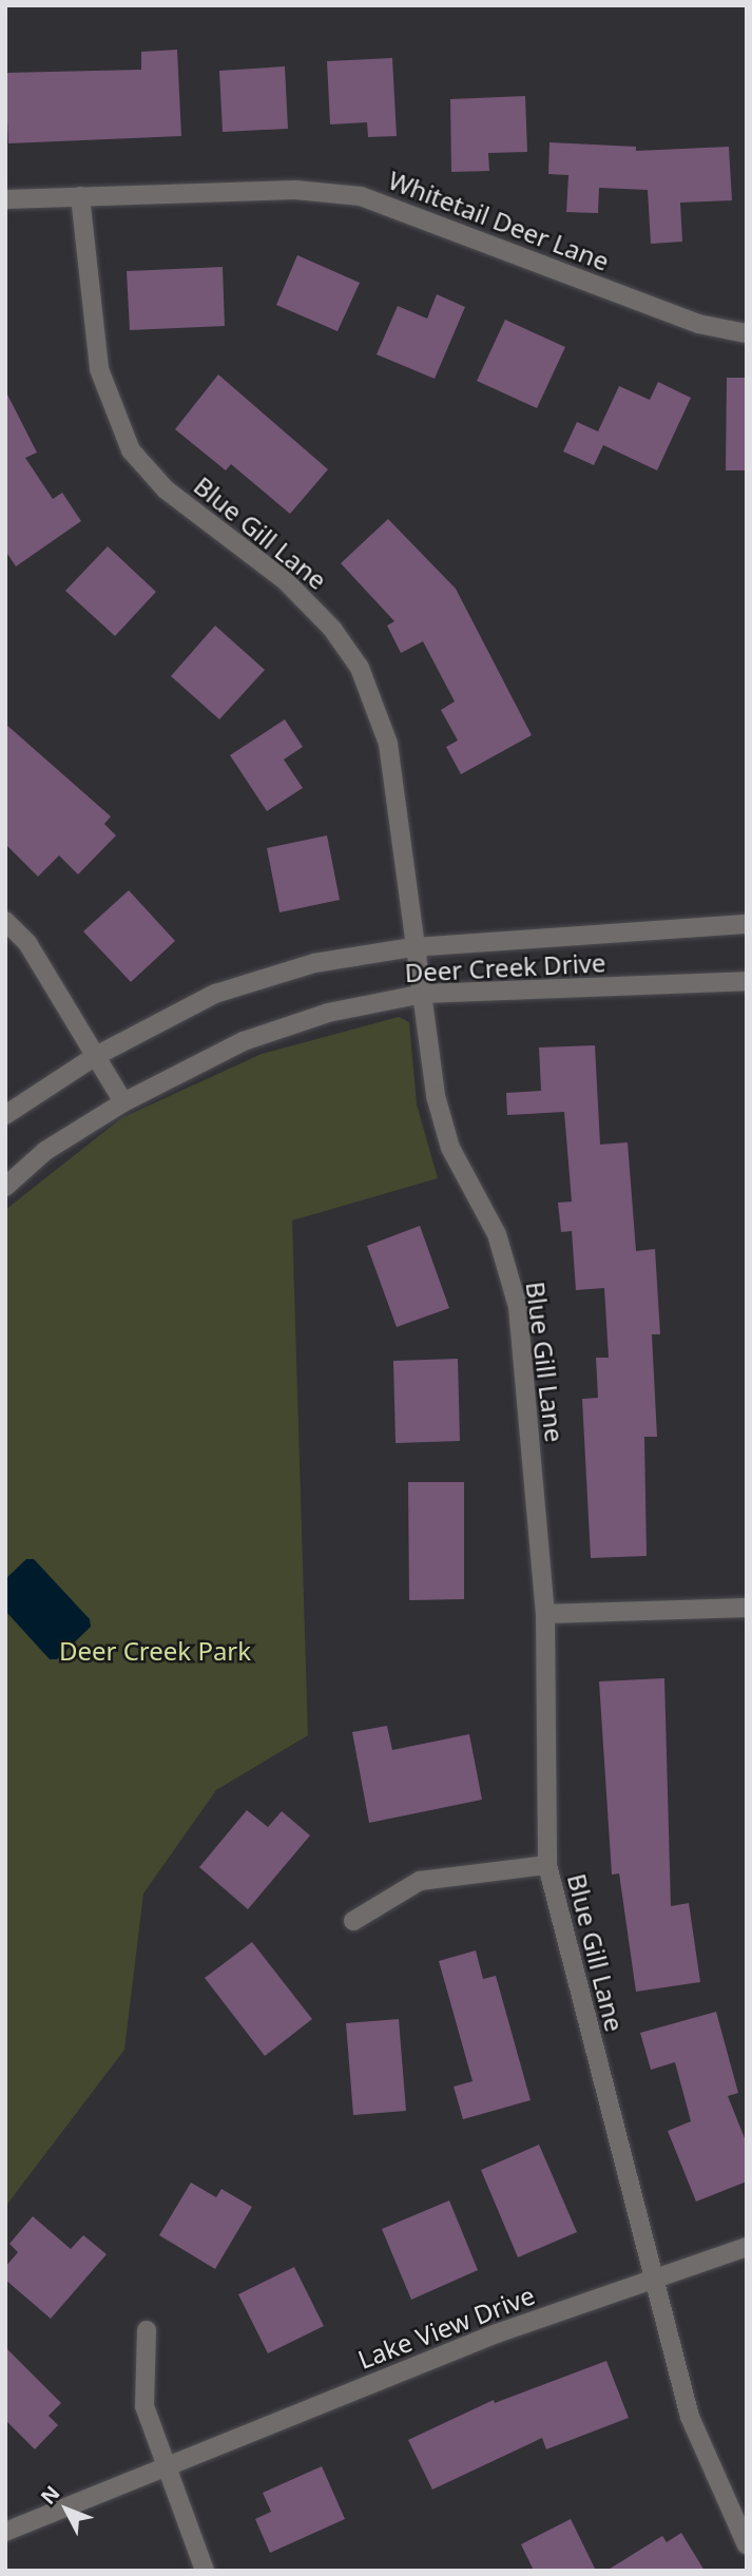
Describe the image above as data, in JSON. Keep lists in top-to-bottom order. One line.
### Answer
{"streets":{"street":["Whitetail Deer Lane","Blue Gill Lane","Deer Creek Drive","Lake View Drive"]},"crossings":[["Whitetail Deer Lane","Blue Gill Lane"],["Blue Gill Lane","Deer Creek Drive"],["Blue Gill Lane","Lake View Drive"]],"parks":["Deer Creek Park"],"north":"top left"}
